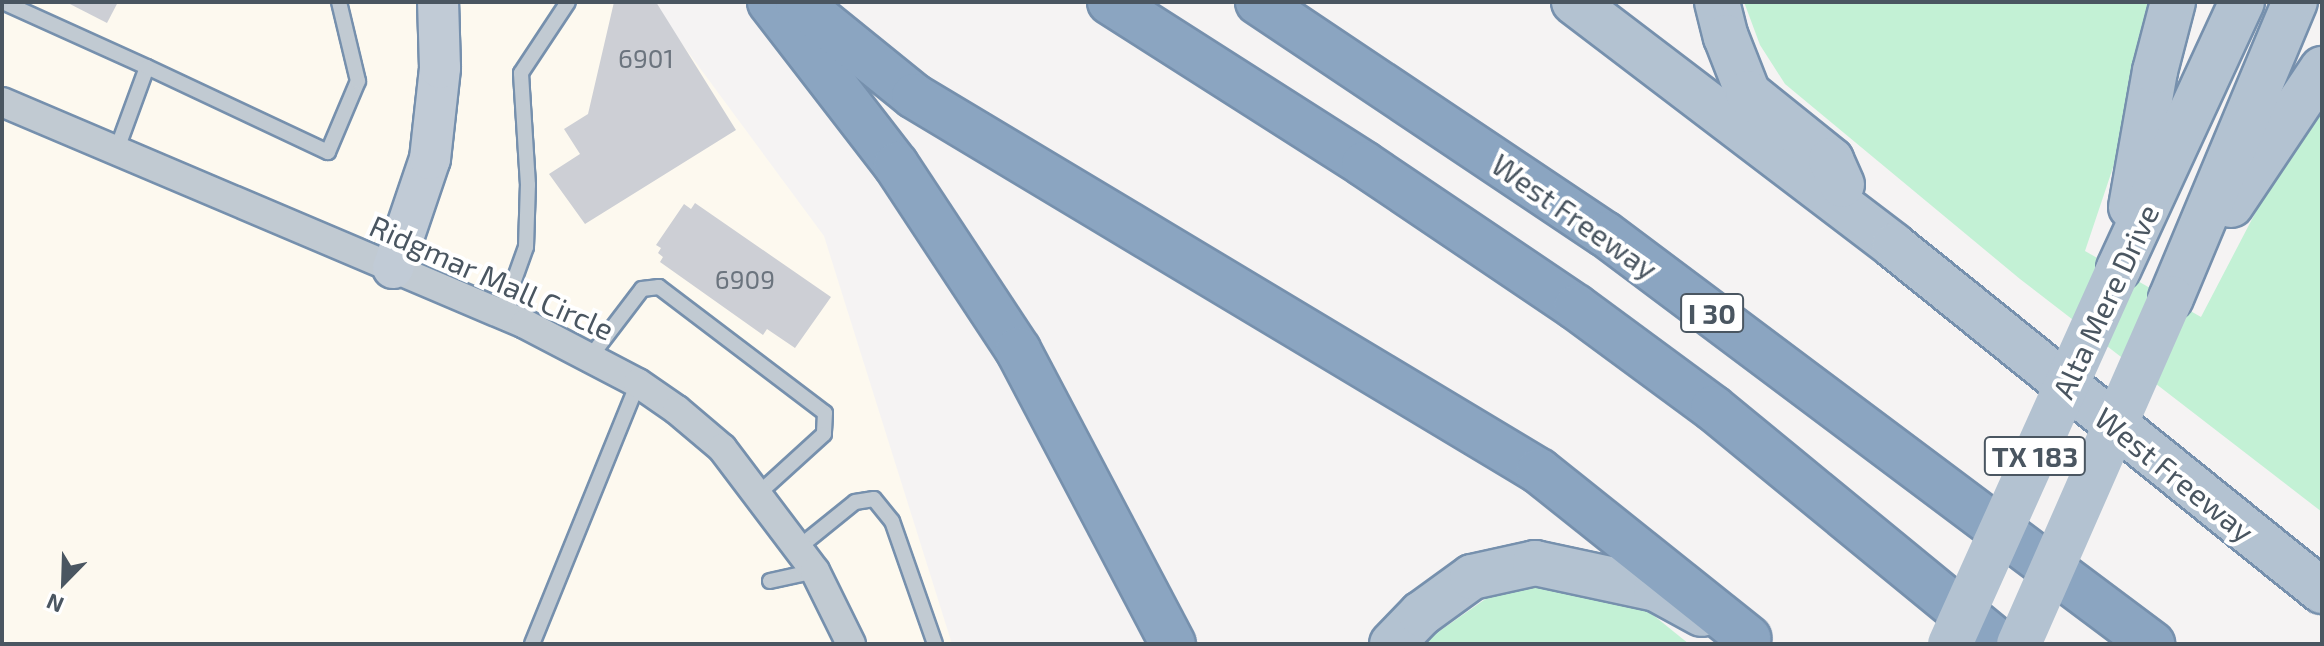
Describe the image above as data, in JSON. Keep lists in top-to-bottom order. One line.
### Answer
{"streets":{"highway":["West Freeway","I 30"],"main road":["Alta Mere Drive","TX 183"],"street":["Ridgmar Mall Circle"]},"house_numbers":["6901","6909"],"north":"bottom left"}
